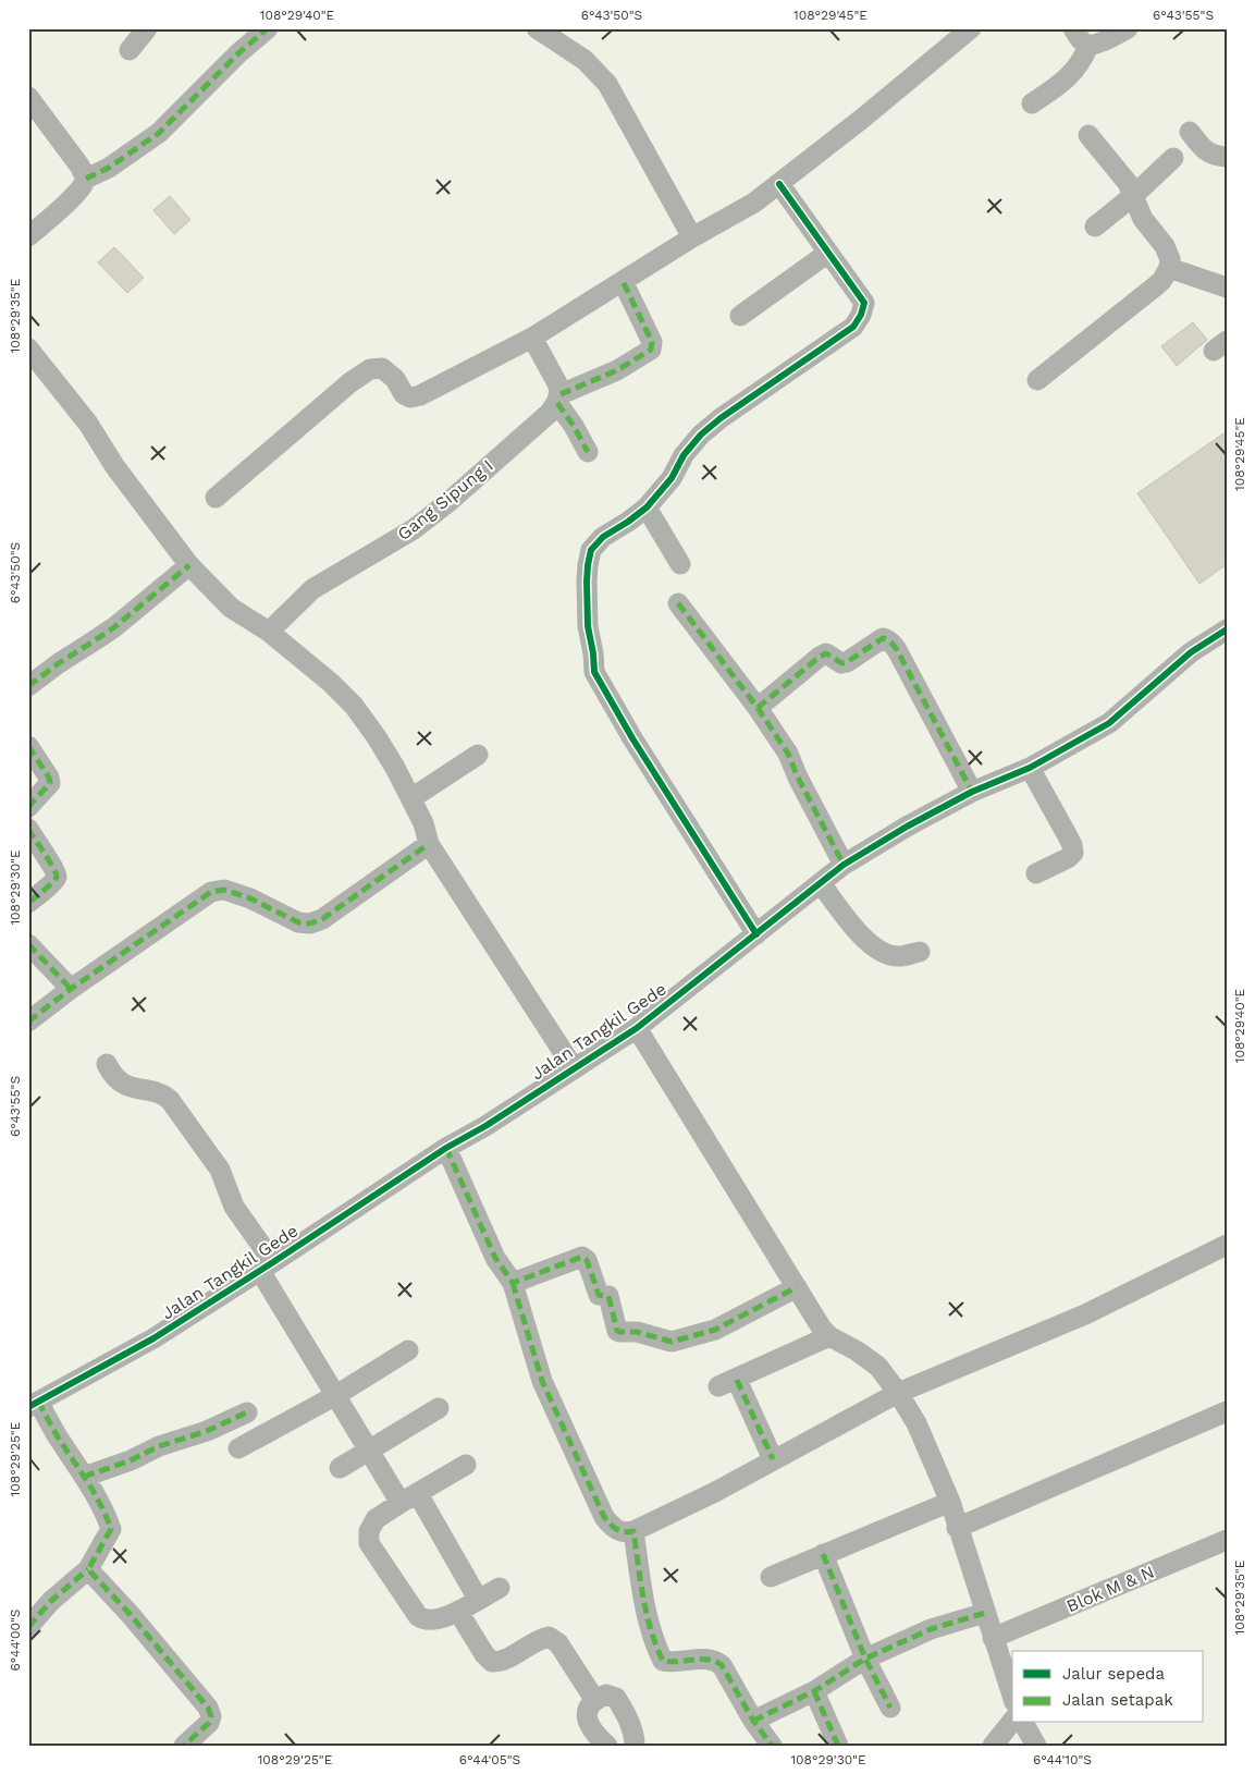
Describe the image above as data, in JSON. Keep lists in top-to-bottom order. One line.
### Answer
{"streets":{"street":["Gang Sipung I","Jalan Tangkil Gede","Blok M & N"]},"legend":["Jalur sepeda","Jalan setapak"],"coordinates":["108°29'40\"E","6°43'50\"S","108°29'45\"E","6°43'55\"S","108°29'35\"E","108°29'30\"E","108°29'25\"E","6°44'00\"S","6°44'05\"S","6°44'10\"S"]}
